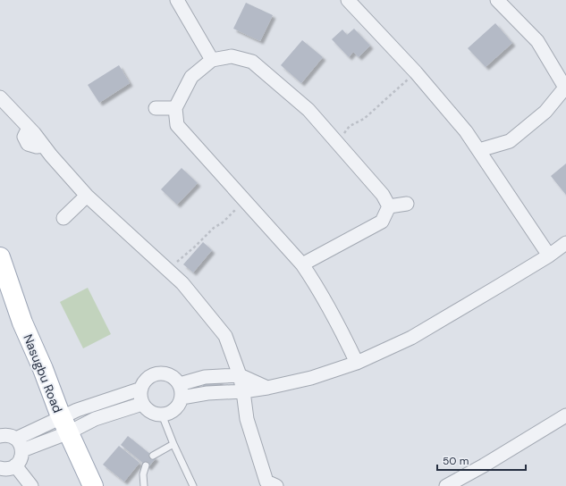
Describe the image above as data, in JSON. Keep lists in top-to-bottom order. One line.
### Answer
{"streets":{"main road":["Nasugbu Road"]},"scale_bar":"50 m"}
